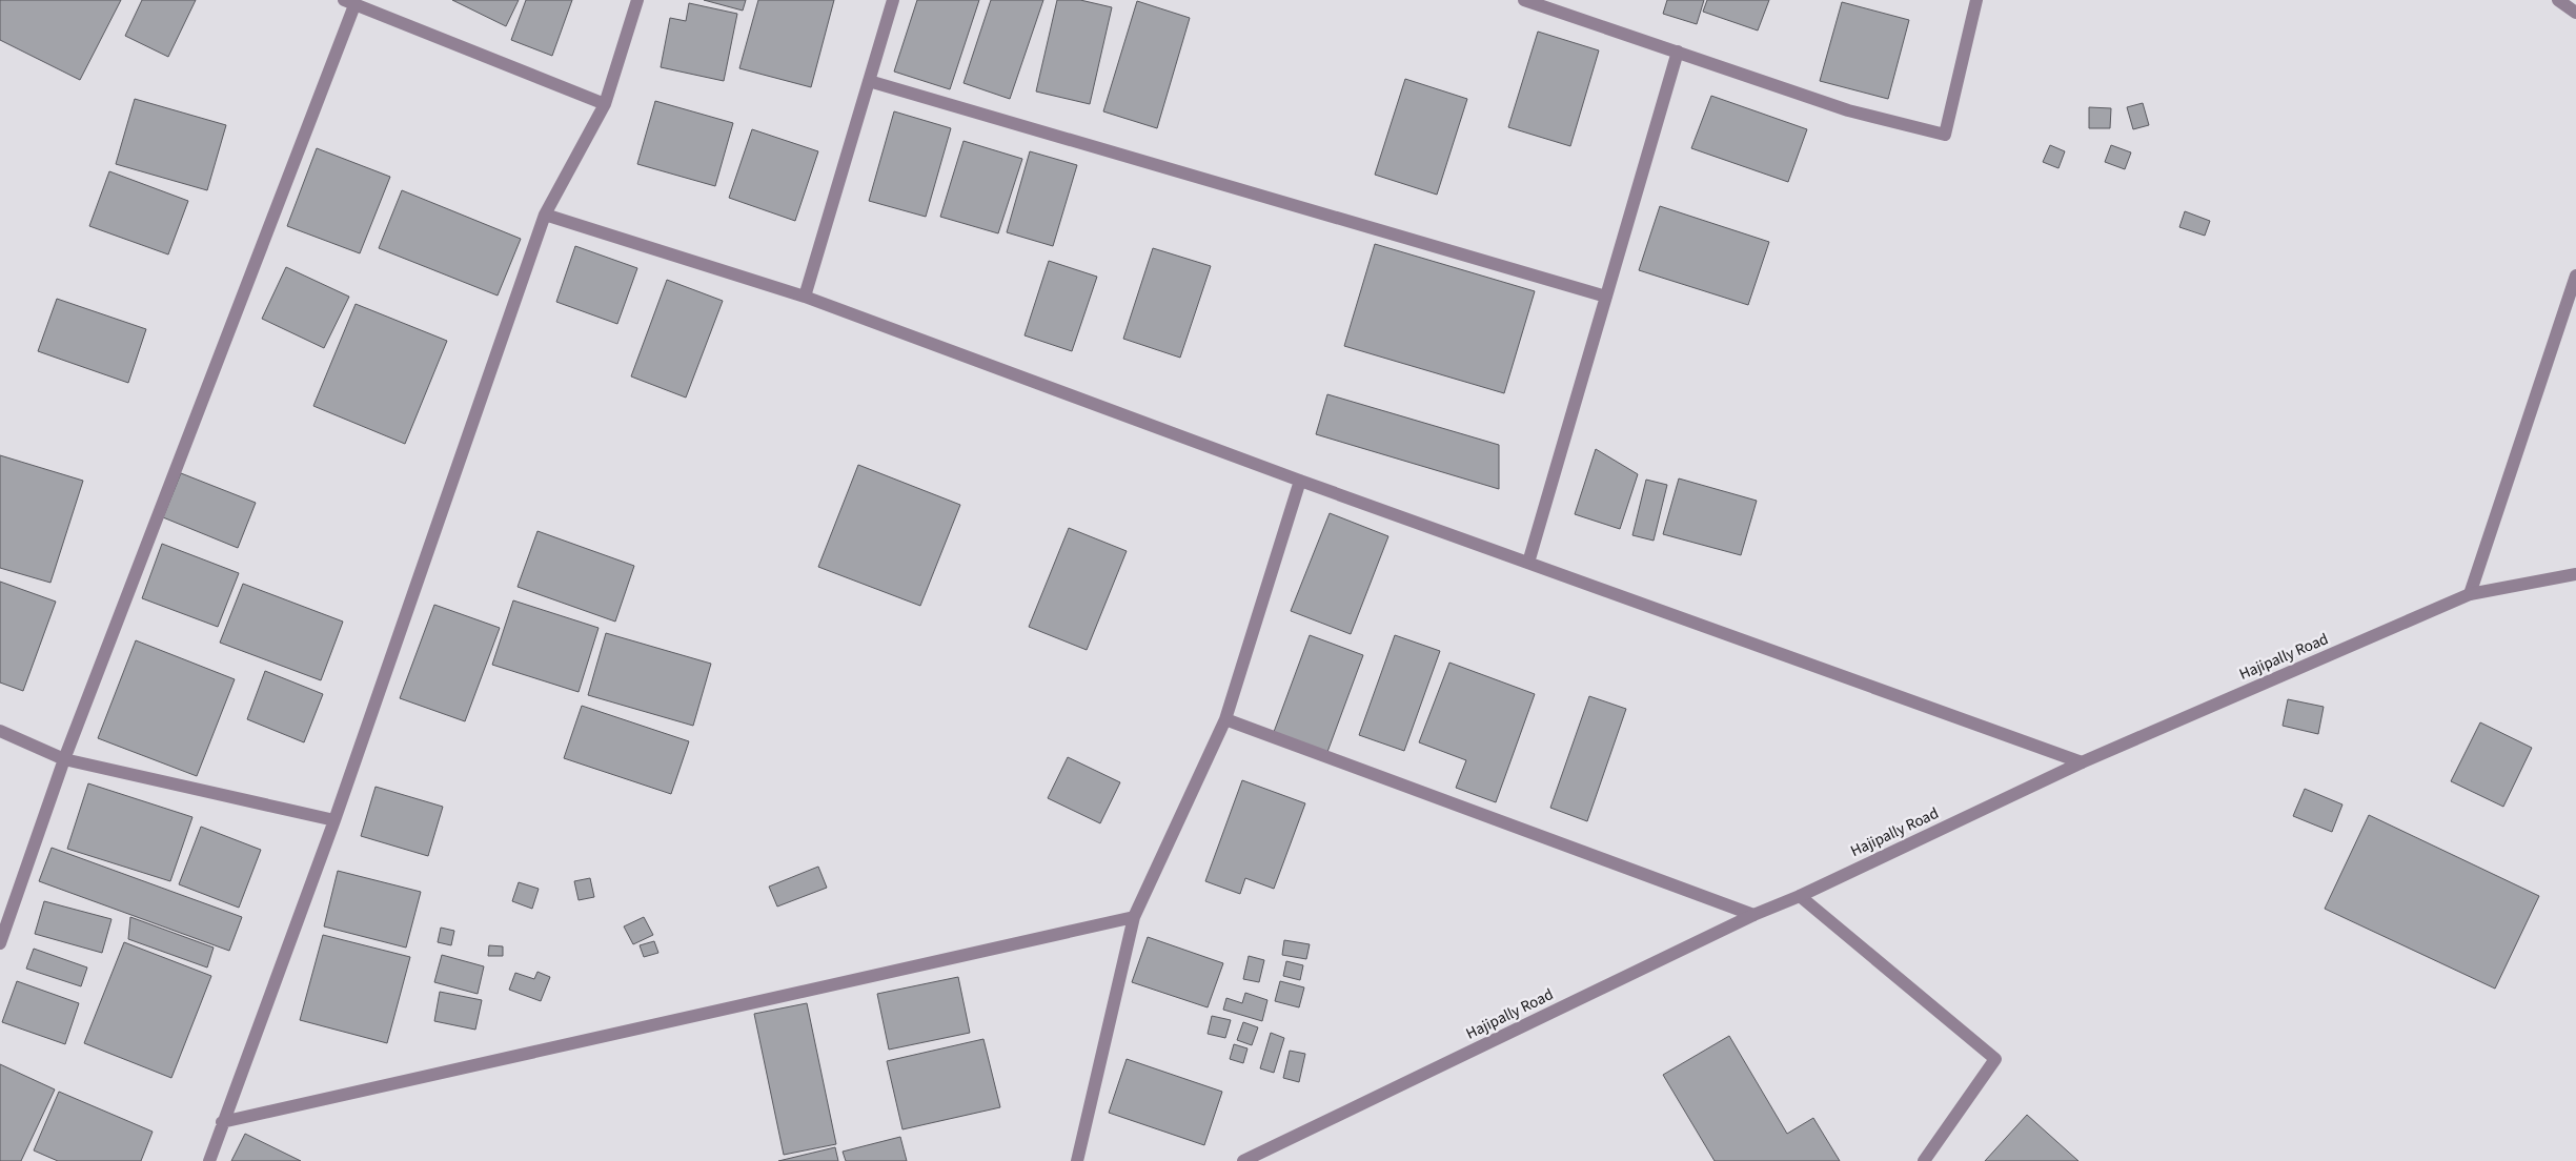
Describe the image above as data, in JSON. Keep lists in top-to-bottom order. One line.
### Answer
{"streets":{"street":["Hajipally Road"]}}
